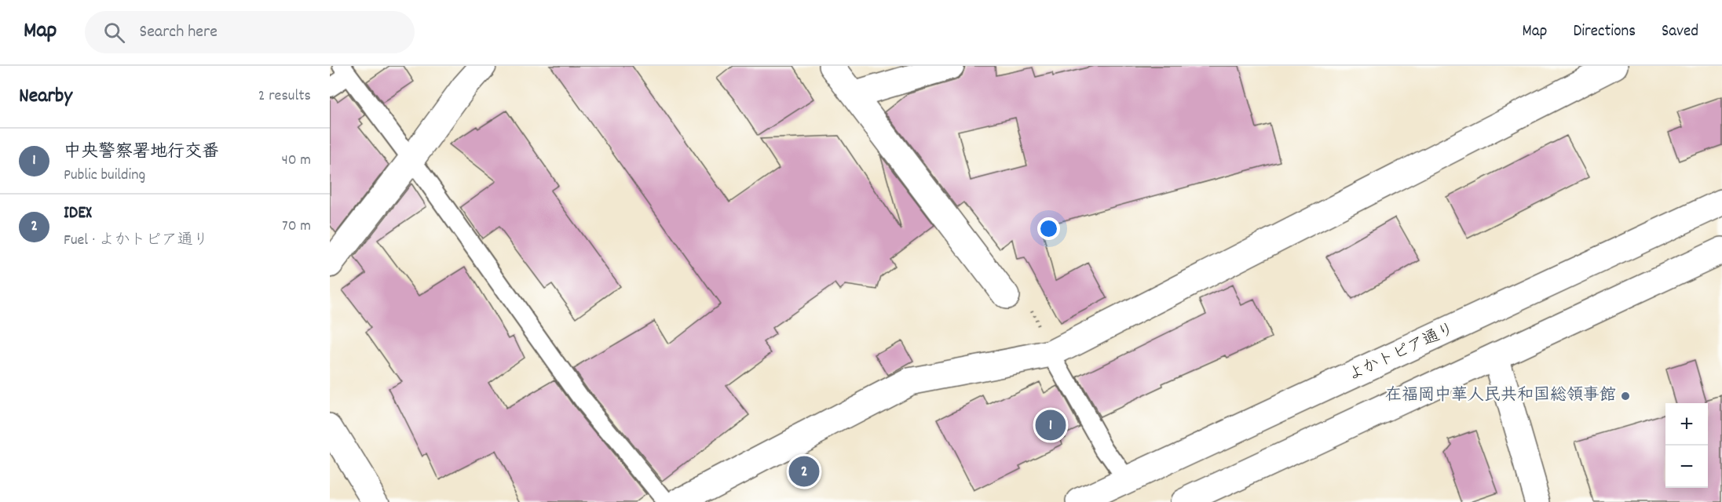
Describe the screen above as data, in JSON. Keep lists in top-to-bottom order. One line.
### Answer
{"streets":{"street":["よかトピア通り"]},"places":["在福岡中華人民共和国総領事館"],"page":{"header":"Map","search":"Search here","nav":["Map","Directions","Saved"],"heading":["Nearby","2 results"],"list":[{"mark":"1","name":"中央警察署地行交番","note":"Public building","value":"40 m"},{"mark":"2","name":"IDEX","note":"Fuel · よかトピア通り","value":"70 m"}],"map_buttons":["+","−"],"pins":["1","2"]}}
